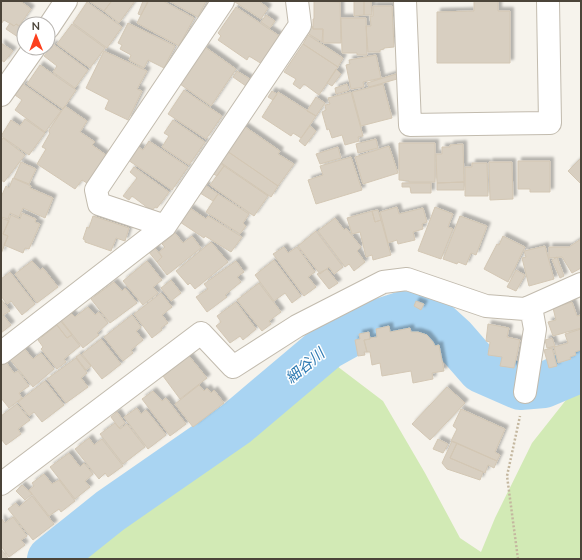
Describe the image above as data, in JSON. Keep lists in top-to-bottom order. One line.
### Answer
{"water":["細谷川"],"north":"top"}
